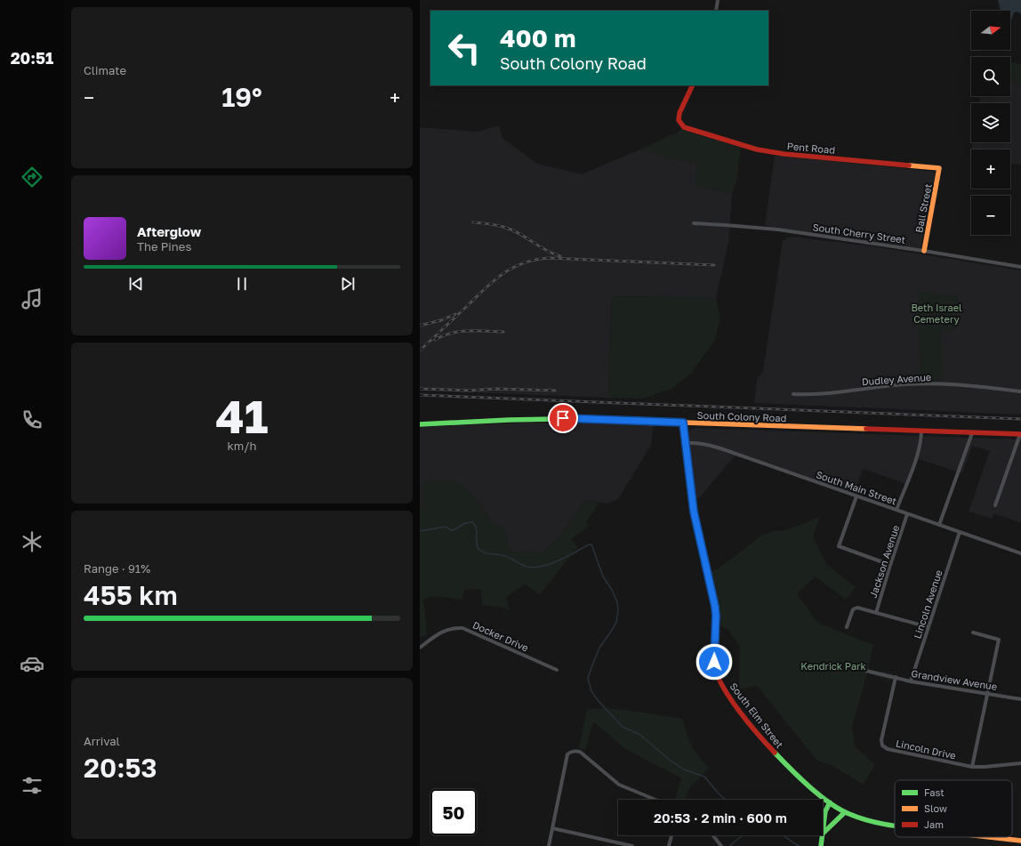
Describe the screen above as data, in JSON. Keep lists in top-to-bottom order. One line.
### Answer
{"streets":{"main road":["Pent Road","Ball Street","South Colony Road","South Elm Street"],"street":["South Cherry Street","Dudley Avenue","South Main Street","Jackson Avenue","Lincoln Avenue","Docker Drive","Grandview Avenue","Lincoln Drive"]},"crossings":[["Pent Road","Ball Street"],["Ball Street","South Cherry Street"],["South Colony Road","South Elm Street"],["South Main Street","Jackson Avenue"],["South Main Street","Lincoln Avenue"],["South Main Street","South Elm Street"],["Lincoln Avenue","Grandview Avenue"],["Grandview Avenue","Lincoln Drive"]],"parks":["Beth Israel Cemetery","Kendrick Park"],"legend":["Fast","Slow","Jam"],"north":"right","page":{"tabs":"20:51","tile":["Climate",["41","km/h"],["Range · 91%","455 km"],["Arrival","20:53"]],"map_buttons":["+","−"],"turn":["400 m","South Colony Road"],"heat":["−","19°","+"],"song":["Afterglow","The Pines"],"limit":"50","trip":"20:53 · 2 min · 600 m"}}
